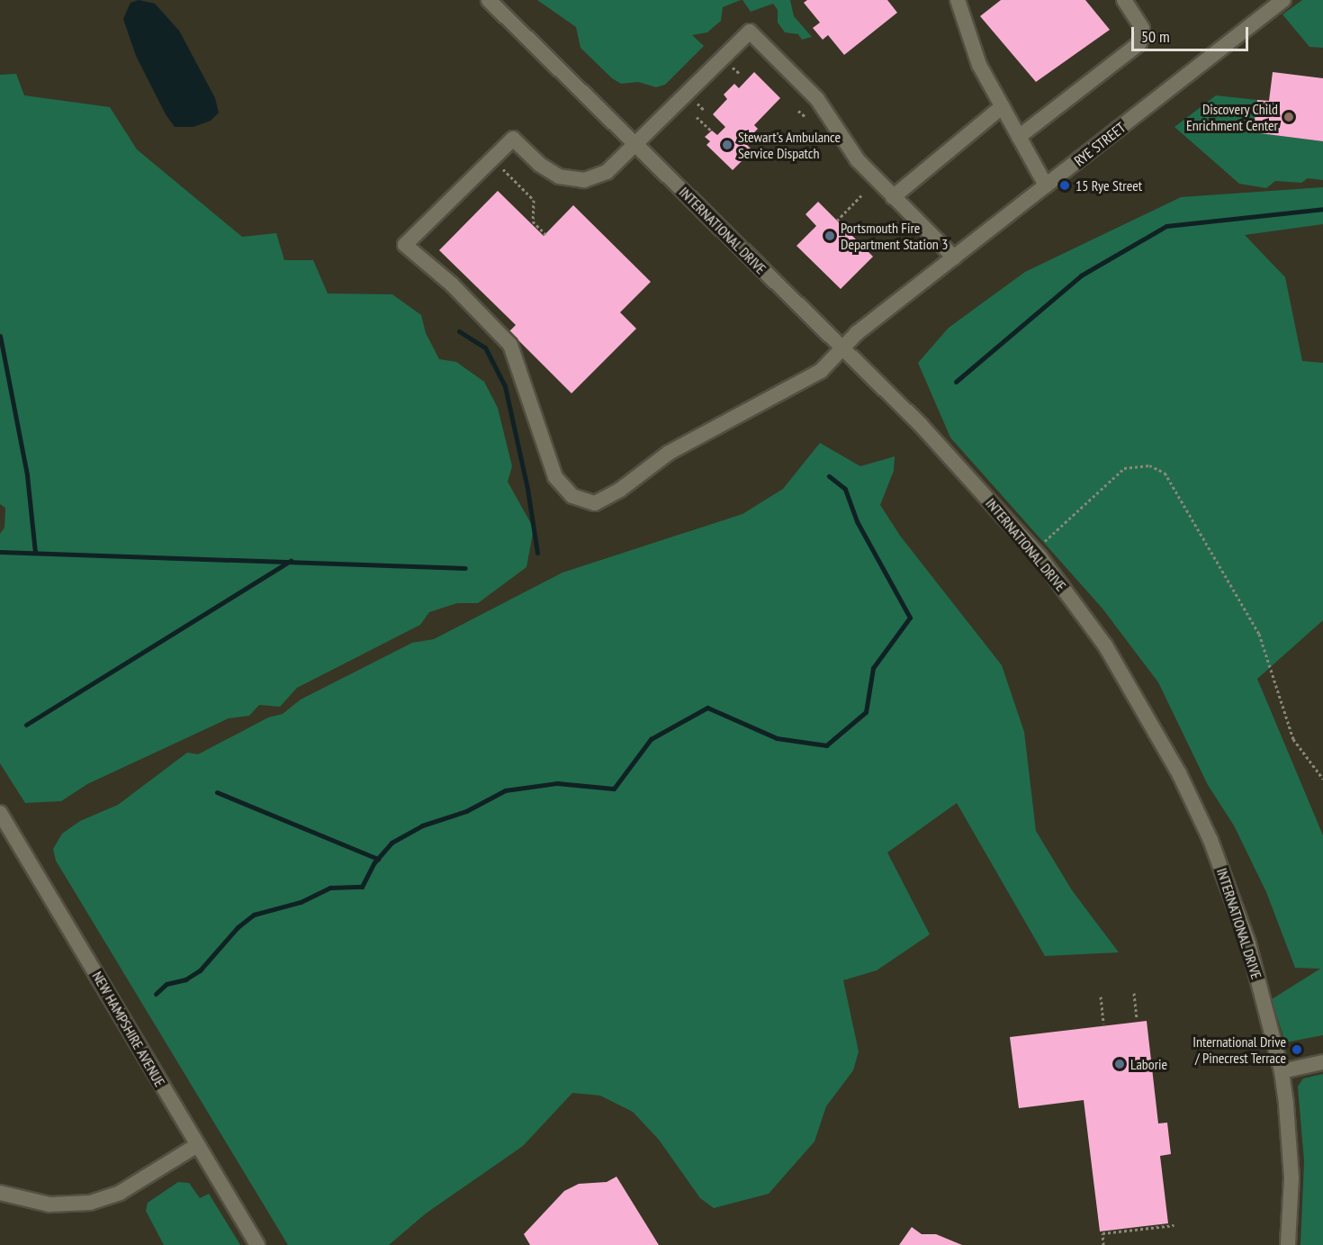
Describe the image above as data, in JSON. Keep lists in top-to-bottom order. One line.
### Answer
{"streets":{"street":["RYE STREET","INTERNATIONAL DRIVE","NEW HAMPSHIRE AVENUE"]},"crossings":[["RYE STREET","INTERNATIONAL DRIVE"]],"places":["Discovery Child Enrichment Center","Stewart's Ambulance Service Dispatch","15 Rye Street","Portsmouth Fire Department Station 3","International Drive / Pinecrest Terrace","Laborie"],"scale_bar":"50 m"}
